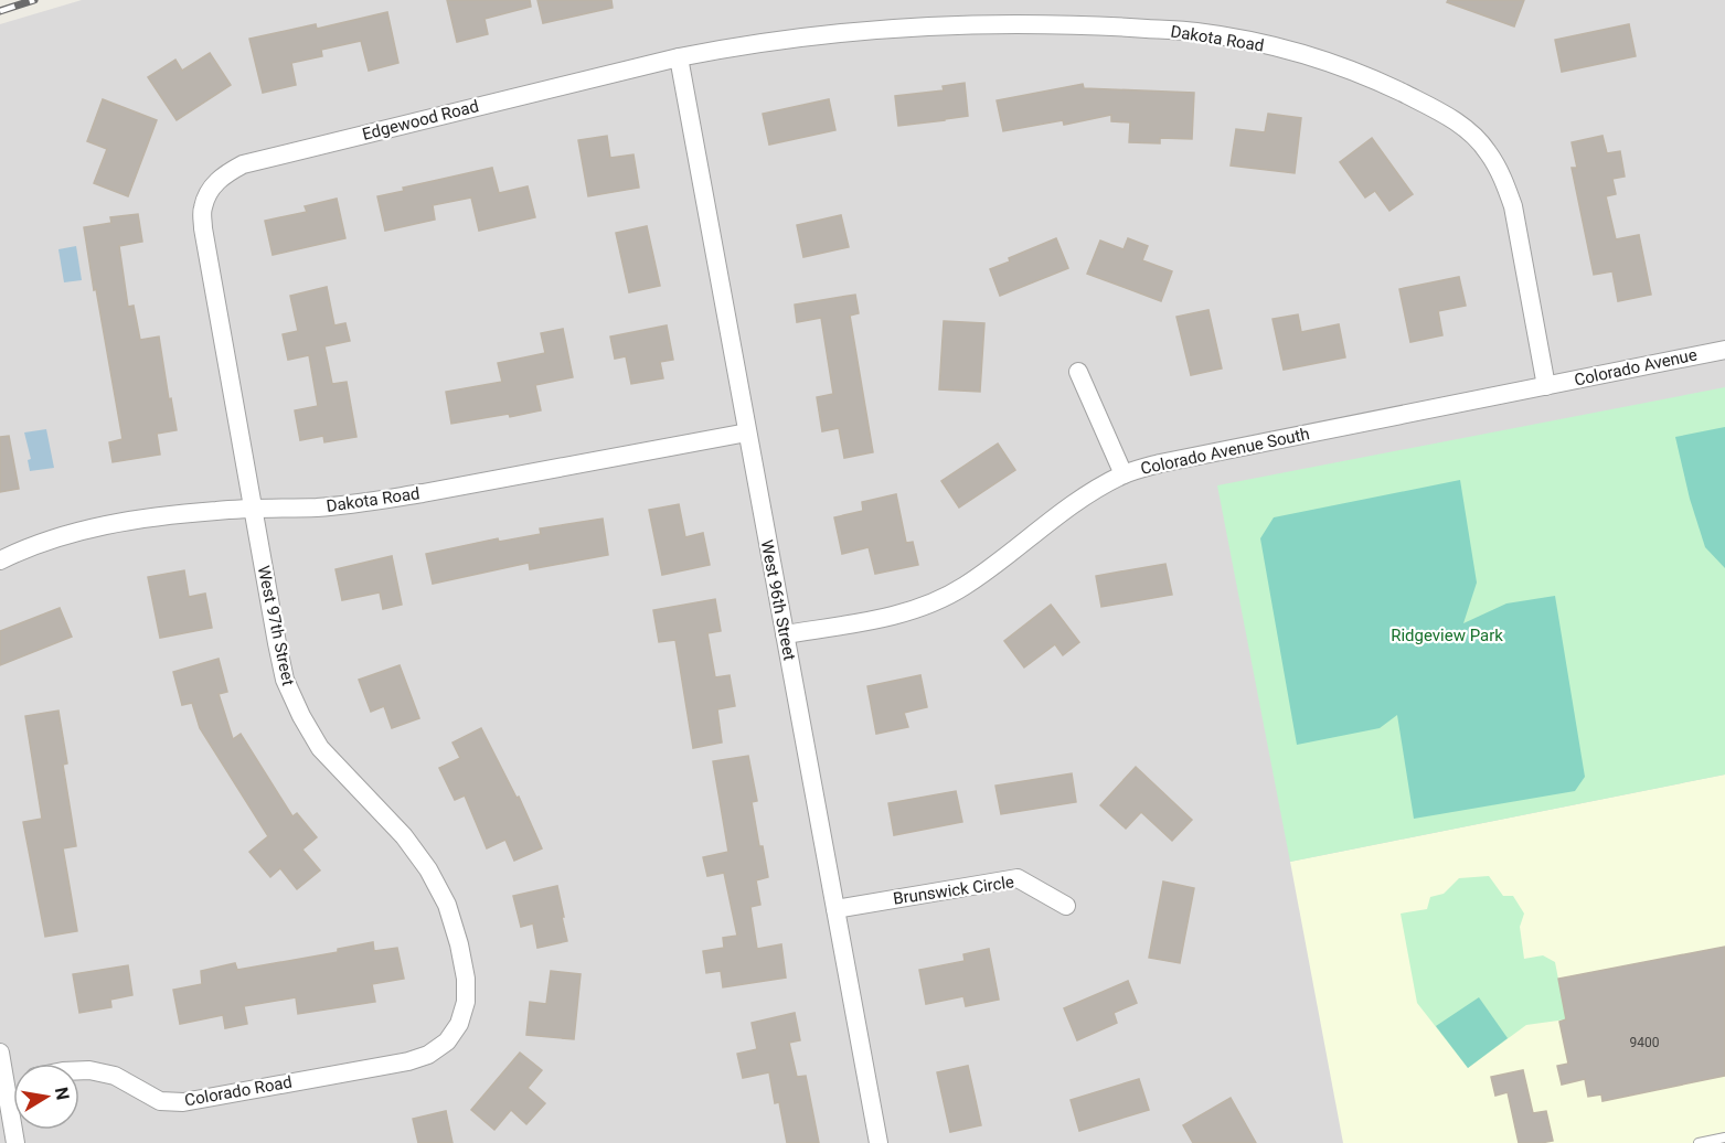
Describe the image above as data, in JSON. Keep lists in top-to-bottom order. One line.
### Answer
{"streets":{"street":["Dakota Road","Edgewood Road","Colorado Avenue","Colorado Avenue South","West 96th Street","West 97th Street","Brunswick Circle","Colorado Road"]},"crossings":[["Dakota Road","Edgewood Road"],["Dakota Road","Colorado Avenue"],["Dakota Road","Colorado Avenue South"],["Dakota Road","West 96th Street"],["Dakota Road","West 97th Street"],["Edgewood Road","West 96th Street"],["Edgewood Road","West 97th Street"],["Colorado Avenue","Colorado Avenue South"],["Colorado Avenue South","West 96th Street"],["West 96th Street","Brunswick Circle"],["West 97th Street","Colorado Road"]],"parks":["Ridgeview Park"],"house_numbers":["9400"],"north":"right"}
